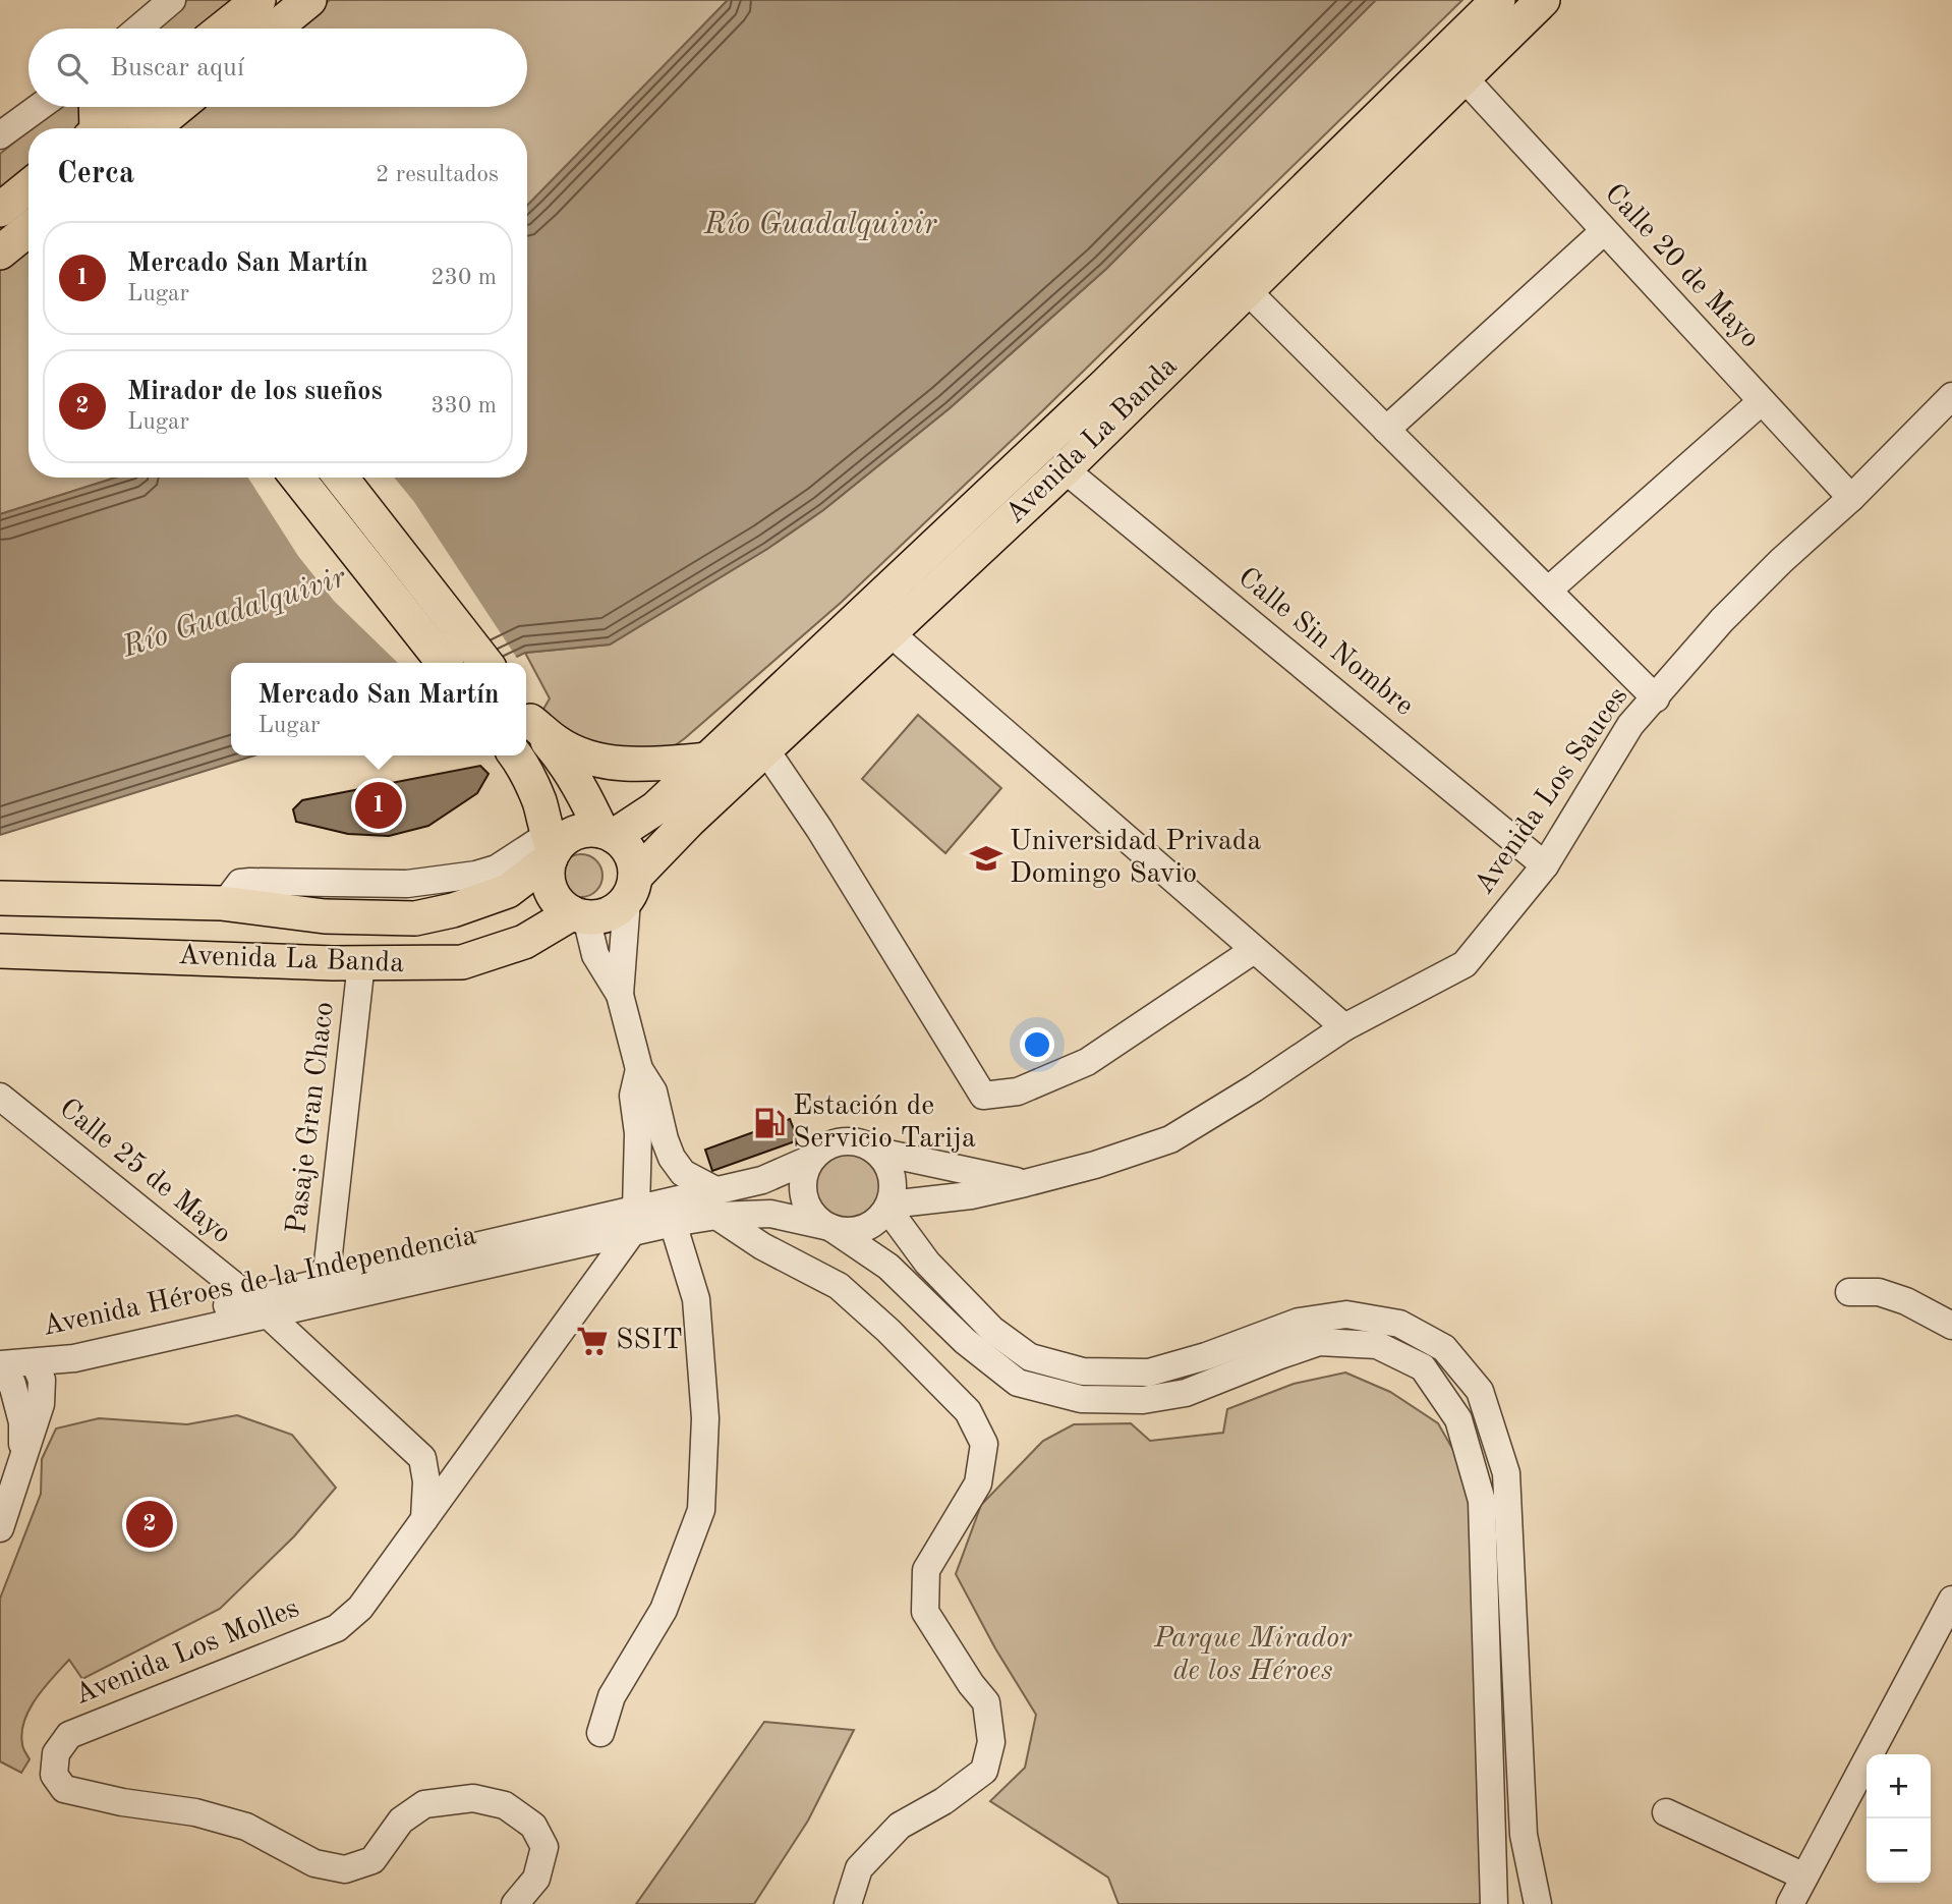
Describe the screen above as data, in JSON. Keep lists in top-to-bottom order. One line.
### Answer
{"streets":{"main road":["Avenida La Banda"],"street":["Calle 20 de Mayo","Calle Sin Nombre","Avenida Los Sauces","Pasaje Gran Chaco","Calle 25 de Mayo","Avenida Héroes de la Independencia","Avenida Los Molles"]},"crossings":[["Calle 20 de Mayo","Avenida La Banda"],["Calle 20 de Mayo","Avenida Los Sauces"],["Avenida La Banda","Calle Sin Nombre"],["Avenida La Banda","Pasaje Gran Chaco"],["Calle Sin Nombre","Avenida Los Sauces"],["Avenida Los Sauces","Avenida Héroes de la Independencia"],["Pasaje Gran Chaco","Avenida Héroes de la Independencia"],["Calle 25 de Mayo","Avenida Héroes de la Independencia"],["Avenida Héroes de la Independencia","Avenida Los Molles"]],"water":["Río Guadalquivir"],"parks":["Parque Mirador de los Héroes"],"places":{"school or university":["Universidad Privada Domingo Savio"],"fuel station":["Estación de Servicio Tarija"],"supermarket":["SSIT"]},"page":{"search":"Buscar aquí","heading":["Cerca","2 resultados"],"list":[{"mark":"1","name":"Mercado San Martín","note":"Lugar","value":"230 m"},{"mark":"2","name":"Mirador de los sueños","note":"Lugar","value":"330 m"}],"popup":["Mercado San Martín","Lugar"],"pins":["1","2"],"map_buttons":["+","−"]}}
